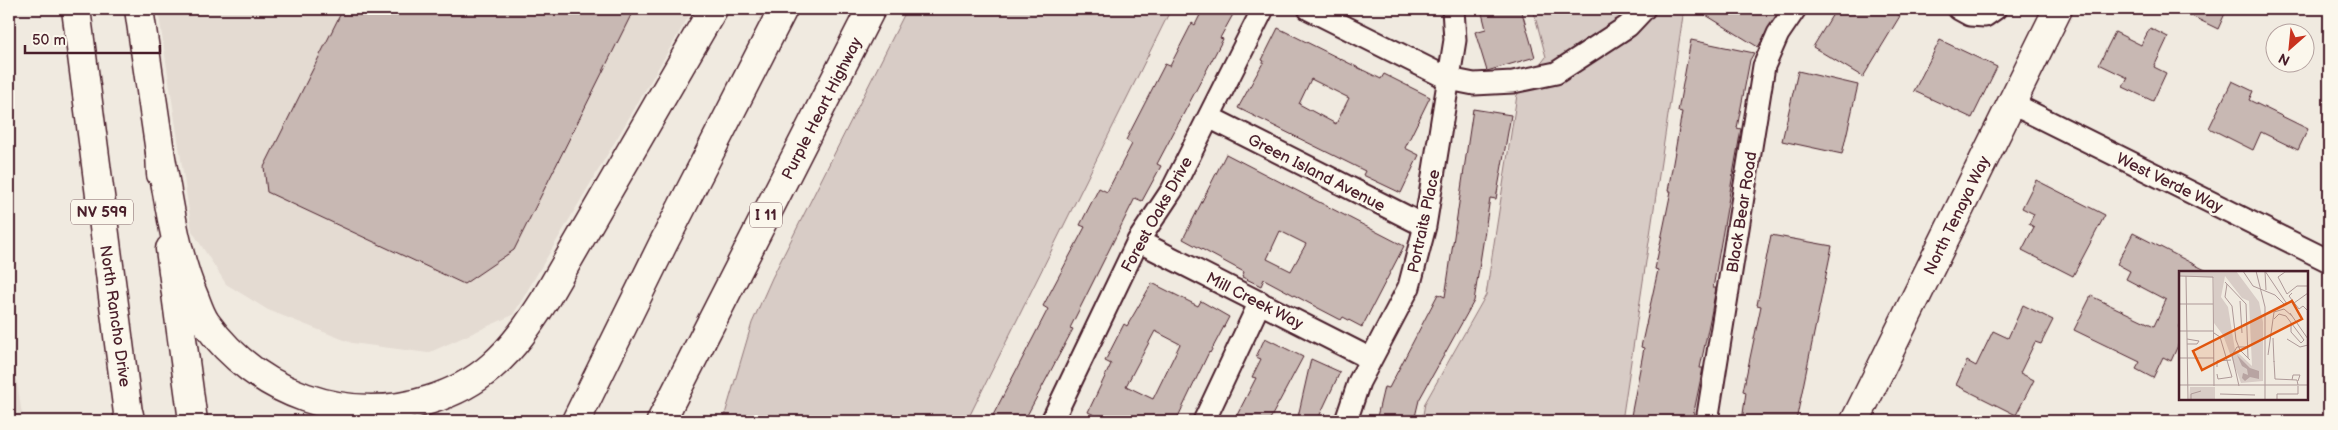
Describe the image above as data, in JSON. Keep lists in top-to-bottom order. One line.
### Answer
{"streets":{"main road":["Purple Heart Highway","NV 599","I 11","North Tenaya Way","North Rancho Drive"],"street":["Green Island Avenue","West Verde Way","Black Bear Road","Forest Oaks Drive","Portraits Place","Mill Creek Way"]},"crossings":[["Green Island Avenue","Forest Oaks Drive"],["Green Island Avenue","Portraits Place"],["West Verde Way","North Tenaya Way"],["Forest Oaks Drive","Mill Creek Way"],["Portraits Place","Mill Creek Way"]],"scale_bar":"50 m","north":"bottom left"}
